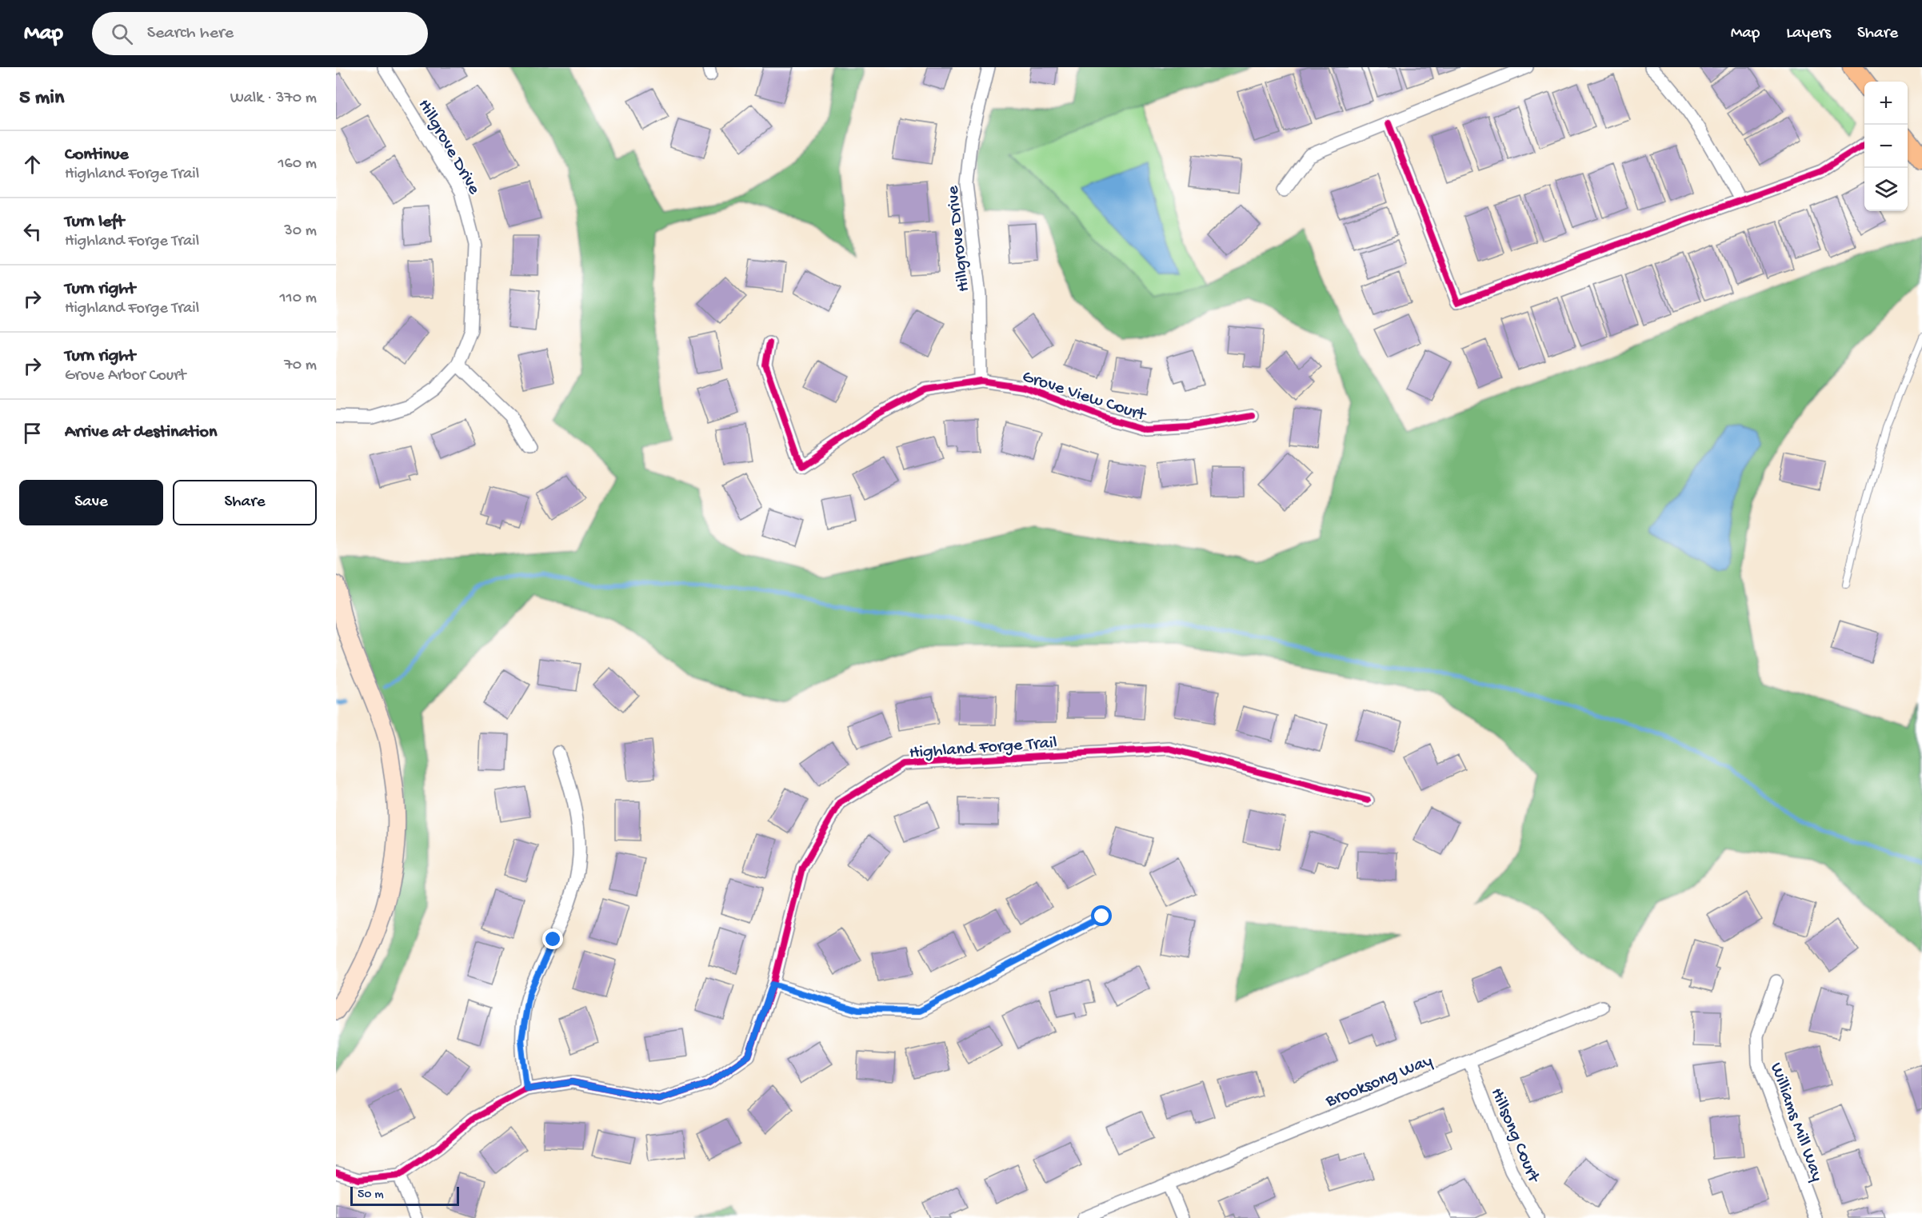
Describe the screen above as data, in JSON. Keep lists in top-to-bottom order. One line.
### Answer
{"streets":{"street":["Hillgrove Drive","Grove View Court","Highland Forge Trail","Brooksong Way","Williams Mill Way","Hillsong Court"]},"crossings":[["Hillgrove Drive","Grove View Court"],["Brooksong Way","Hillsong Court"]],"scale_bar":"50 m","page":{"header":"Map","search":"Search here","nav":["Map","Layers","Share"],"heading":["5 min","Walk · 370 m"],"map_buttons":["+","−"],"list":[["Continue","Highland Forge Trail","160 m"],["Turn left","Highland Forge Trail","30 m"],["Turn right","Highland Forge Trail","110 m"],["Turn right","Grove Arbor Court","70 m"],"Arrive at destination"],"buttons":["Save","Share"],"scale":"50 m"}}
